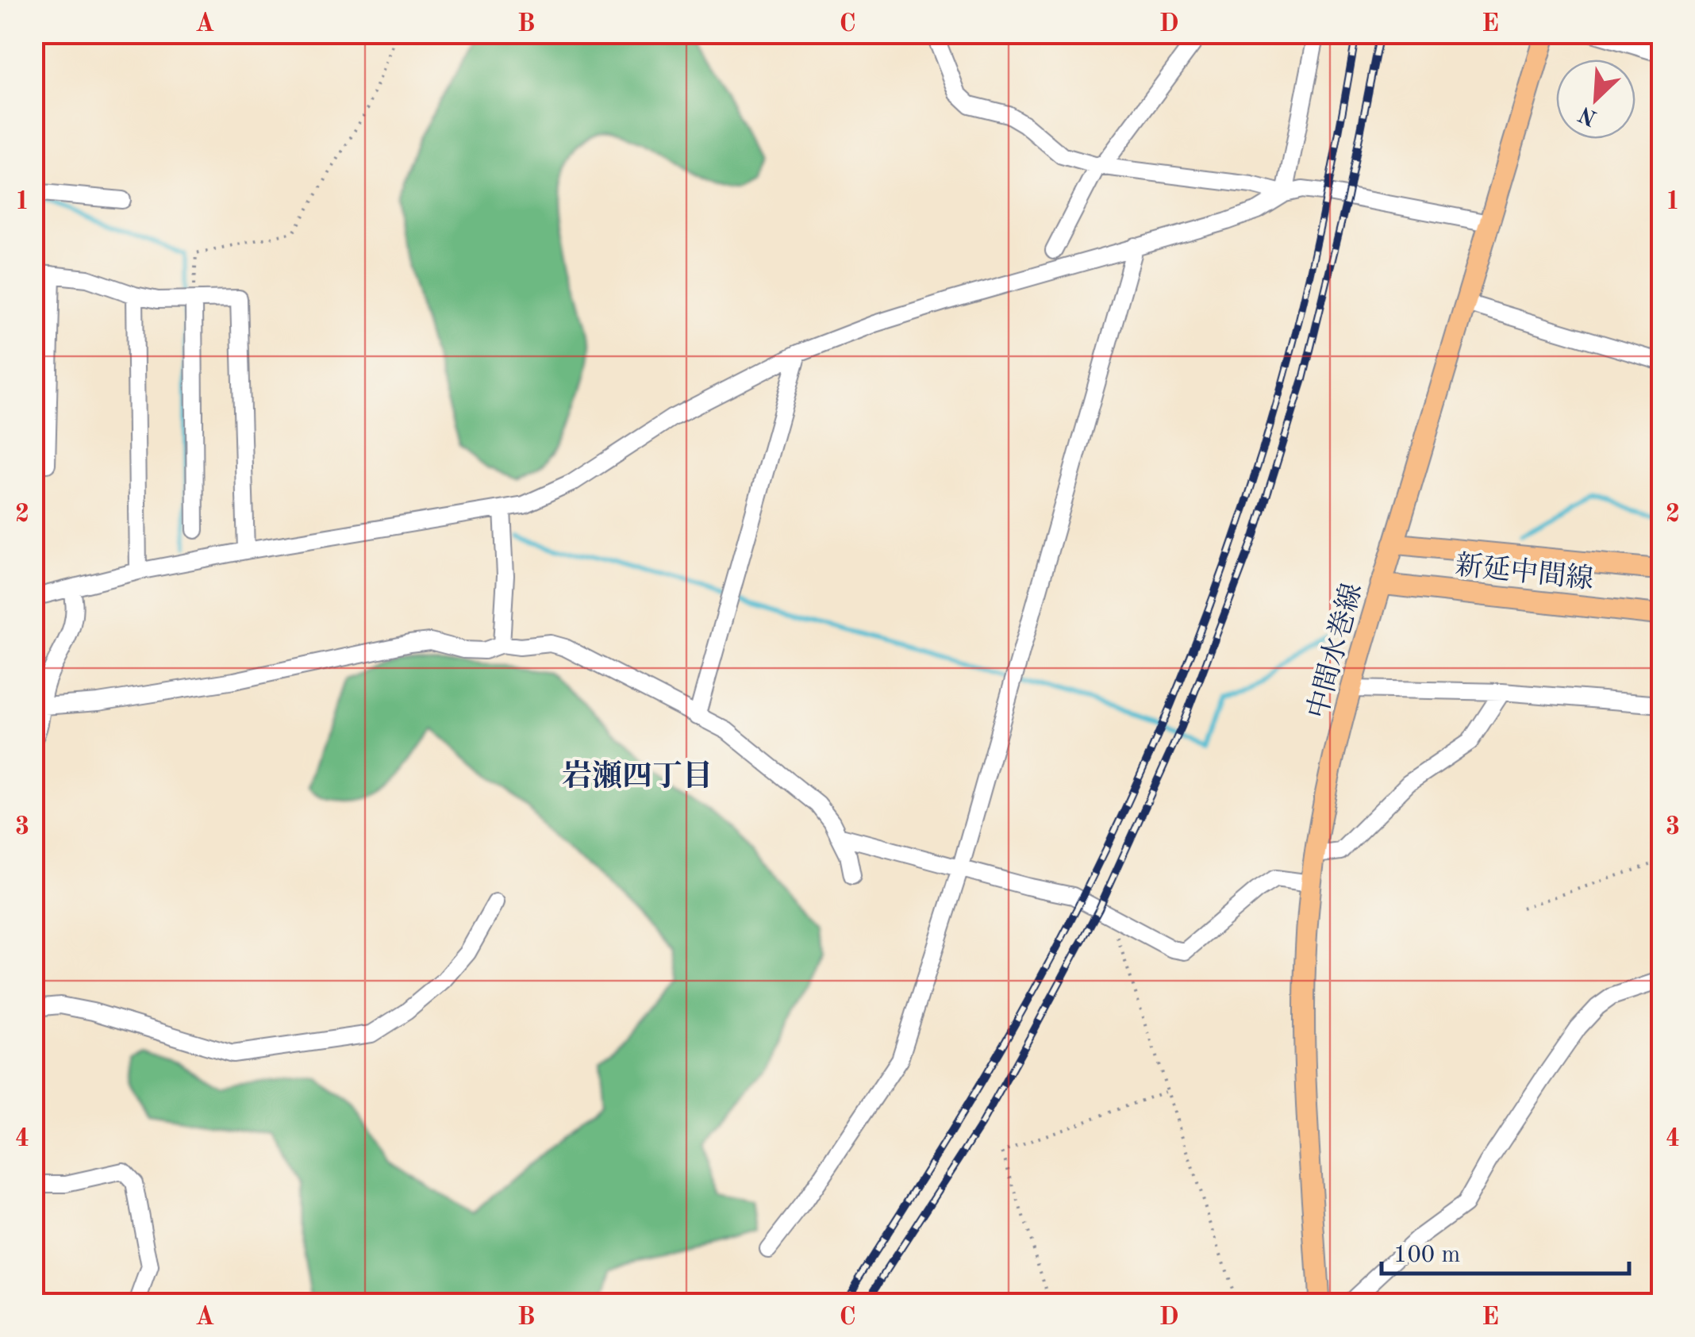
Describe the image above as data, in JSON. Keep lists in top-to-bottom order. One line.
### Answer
{"streets":{"main road":["新延中間線","中間水巻線"]},"crossings":[["新延中間線","中間水巻線"]],"districts":["岩瀬四丁目"],"scale_bar":"100 m","north":"bottom left","grid":{"columns":["A","B","C","D","E"],"rows":["1","2","3","4"]}}
